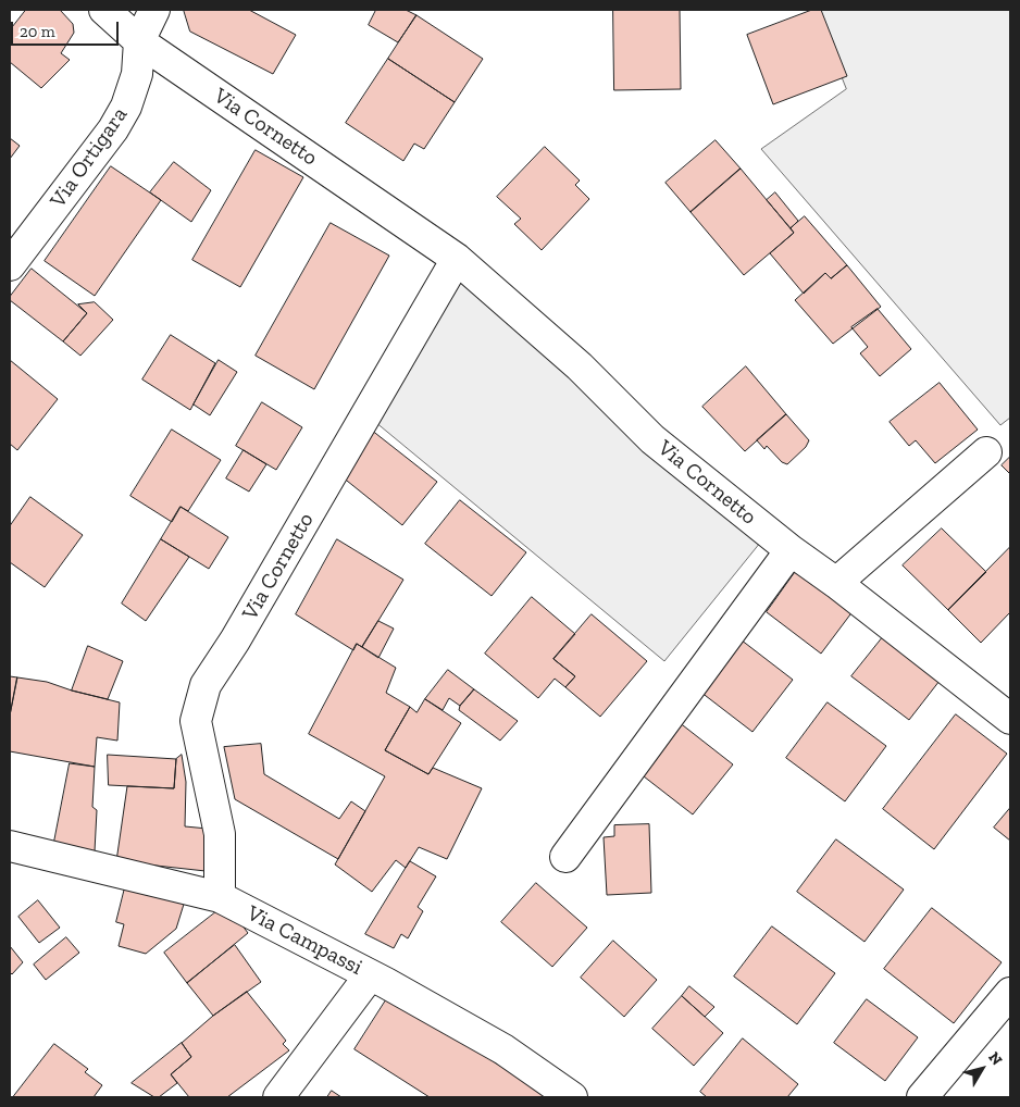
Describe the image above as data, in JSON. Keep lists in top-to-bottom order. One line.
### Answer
{"streets":{"street":["Via Cornetto","Via Ortigara","Via Campassi"]},"crossings":[["Via Cornetto","Via Ortigara"],["Via Cornetto","Via Campassi"]],"scale_bar":"20 m","north":"top right"}
